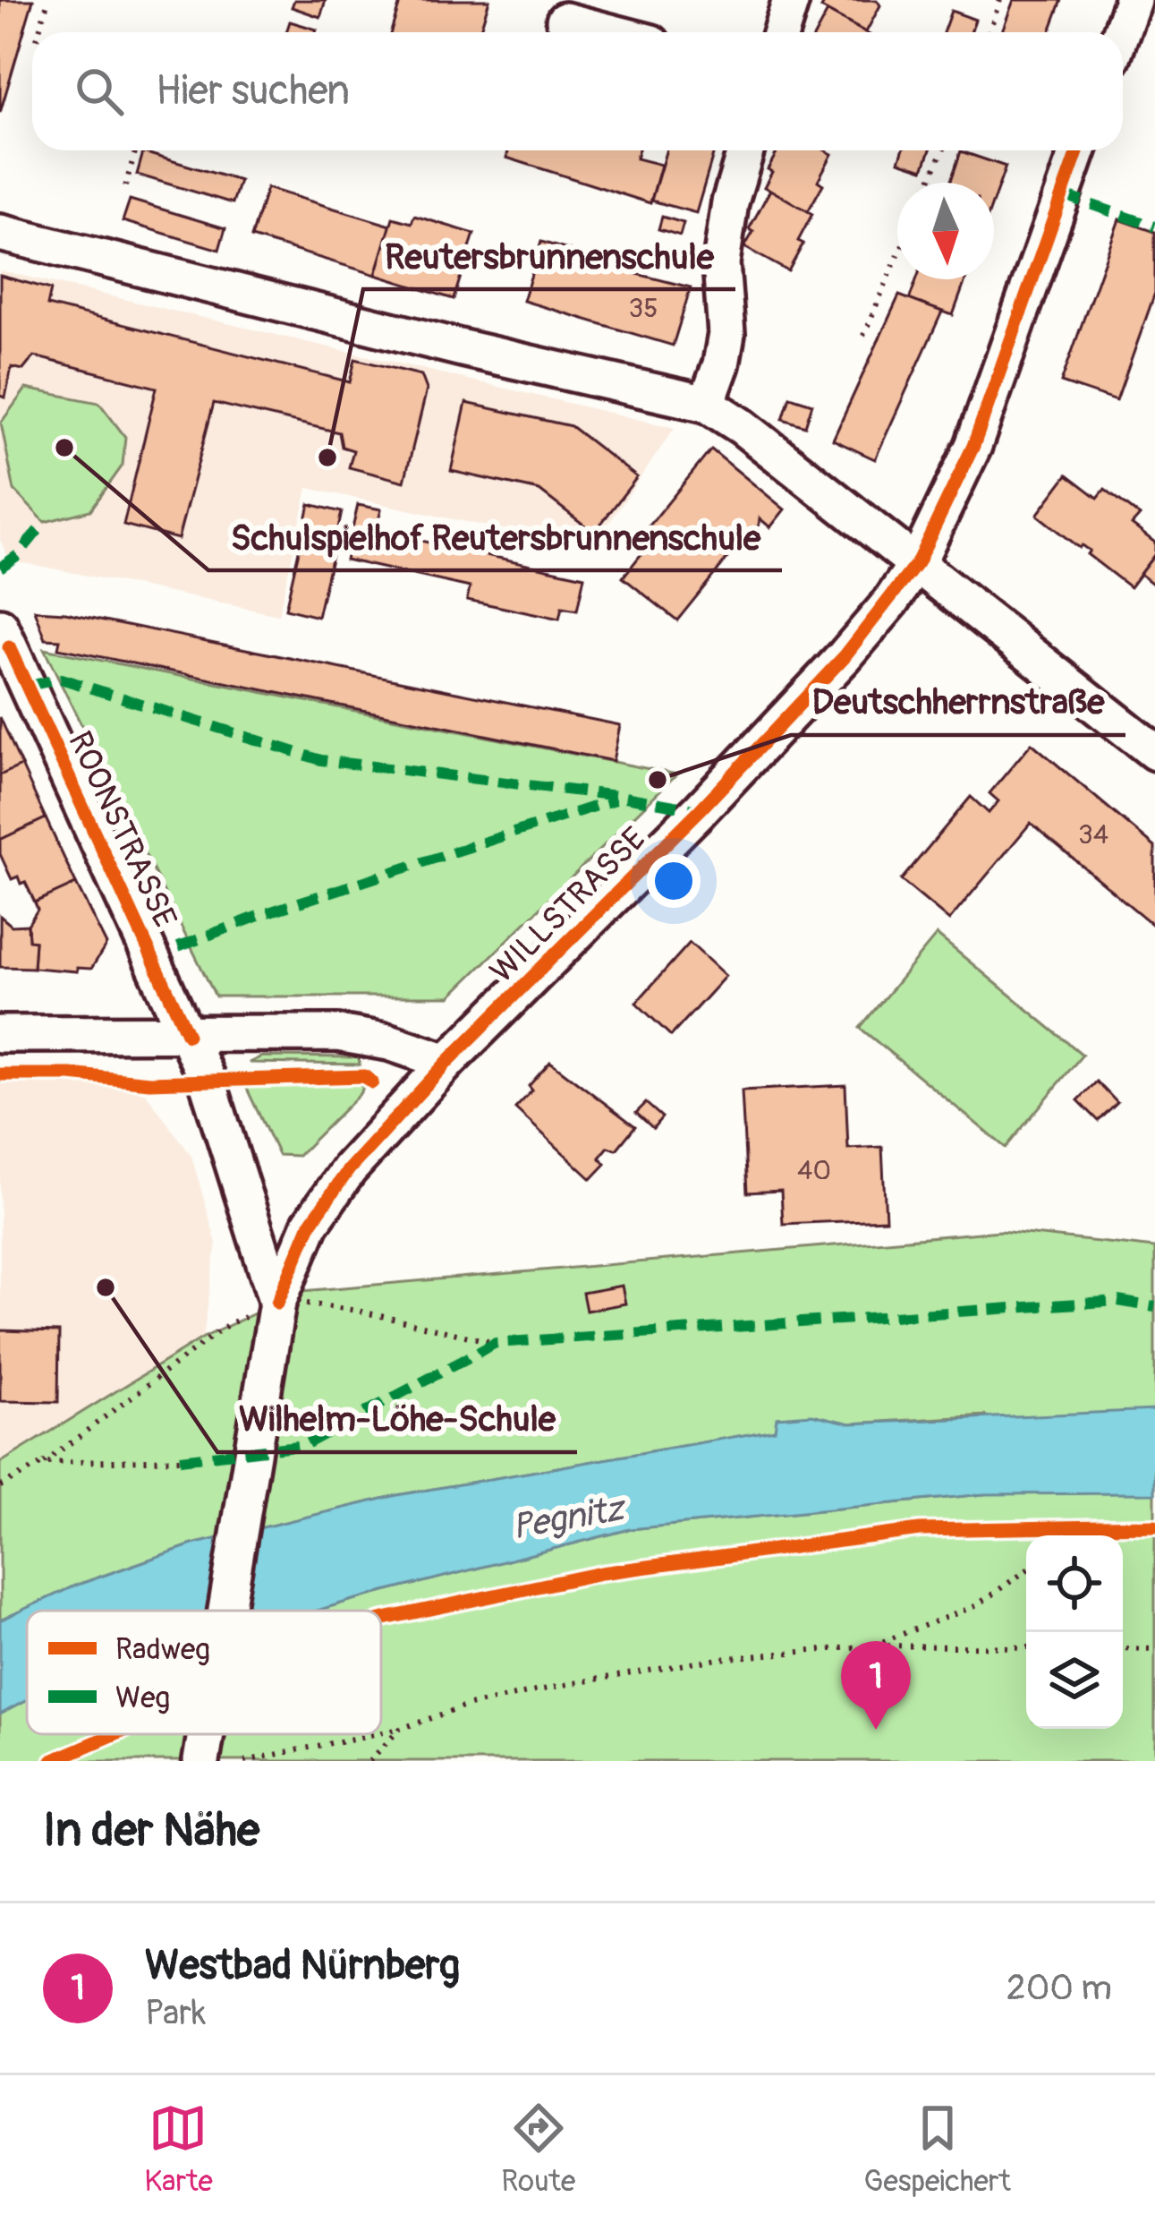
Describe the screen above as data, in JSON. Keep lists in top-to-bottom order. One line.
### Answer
{"streets":{"street":["ROONSTRASSE","WILLSTRASSE"]},"crossings":[["ROONSTRASSE","WILLSTRASSE"]],"water":["Pegnitz"],"places":["Schulspielhof Reutersbrunnenschule","Reutersbrunnenschule","Deutschherrnstraße","Wilhelm-Löhe-Schule"],"house_numbers":["35","34","40"],"legend":["Radweg","Weg"],"north":"bottom","page":{"search":"Hier suchen","pins":"1","heading":"In der Nähe","list":[{"mark":"1","name":"Westbad Nürnberg","note":"Park","value":"200 m"}],"nav":["Karte","Route","Gespeichert"]}}
